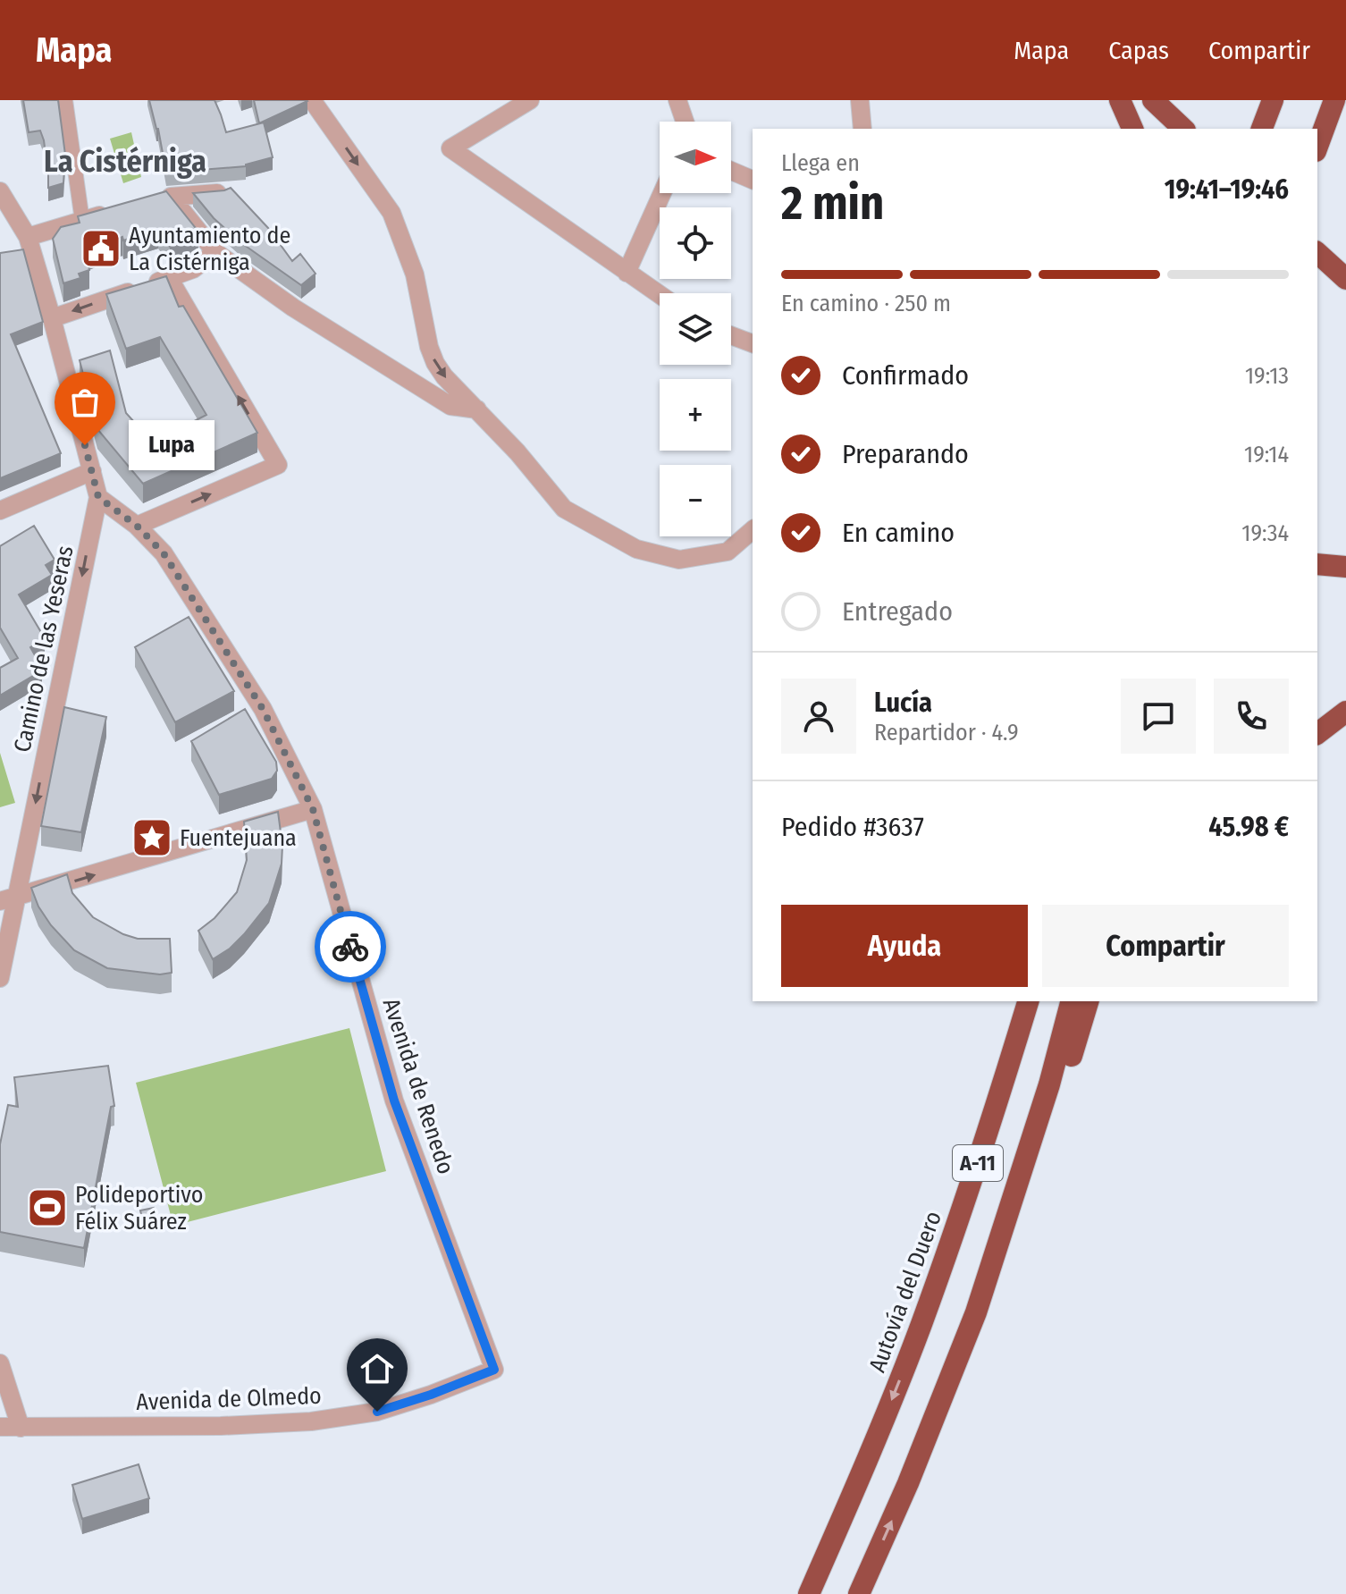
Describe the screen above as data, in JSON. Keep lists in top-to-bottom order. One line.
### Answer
{"streets":{"highway":["A-11","Autovía del Duero"],"street":["Camino de las Yeseras","Avenida de Renedo","Avenida de Olmedo"]},"crossings":[["Camino de las Yeseras","Avenida de Renedo"],["Avenida de Renedo","Avenida de Olmedo"]],"one_way":["Camino de las Yeseras"],"districts":["La Cistérniga"],"places":{"public building":["Ayuntamiento de La Cistérniga"],"other":["Lupa"],"place":["Fuentejuana"],"sports":["Polideportivo Félix Suárez"]},"north":"right","page":{"header":"Mapa","nav":["Mapa","Capas","Compartir"],"map_buttons":["+","−"],"heading":["2 min","Llega en","19:41–19:46"],"panel":["Lucía","Repartidor · 4.9","Pedido #3637","45.98 €"],"bar":"En camino · 250 m","list":[["Confirmado","19:13"],["Preparando","19:14"],["En camino","19:34"],"Entregado"],"bubble":"Lupa","buttons":["Ayuda","Compartir"]}}
